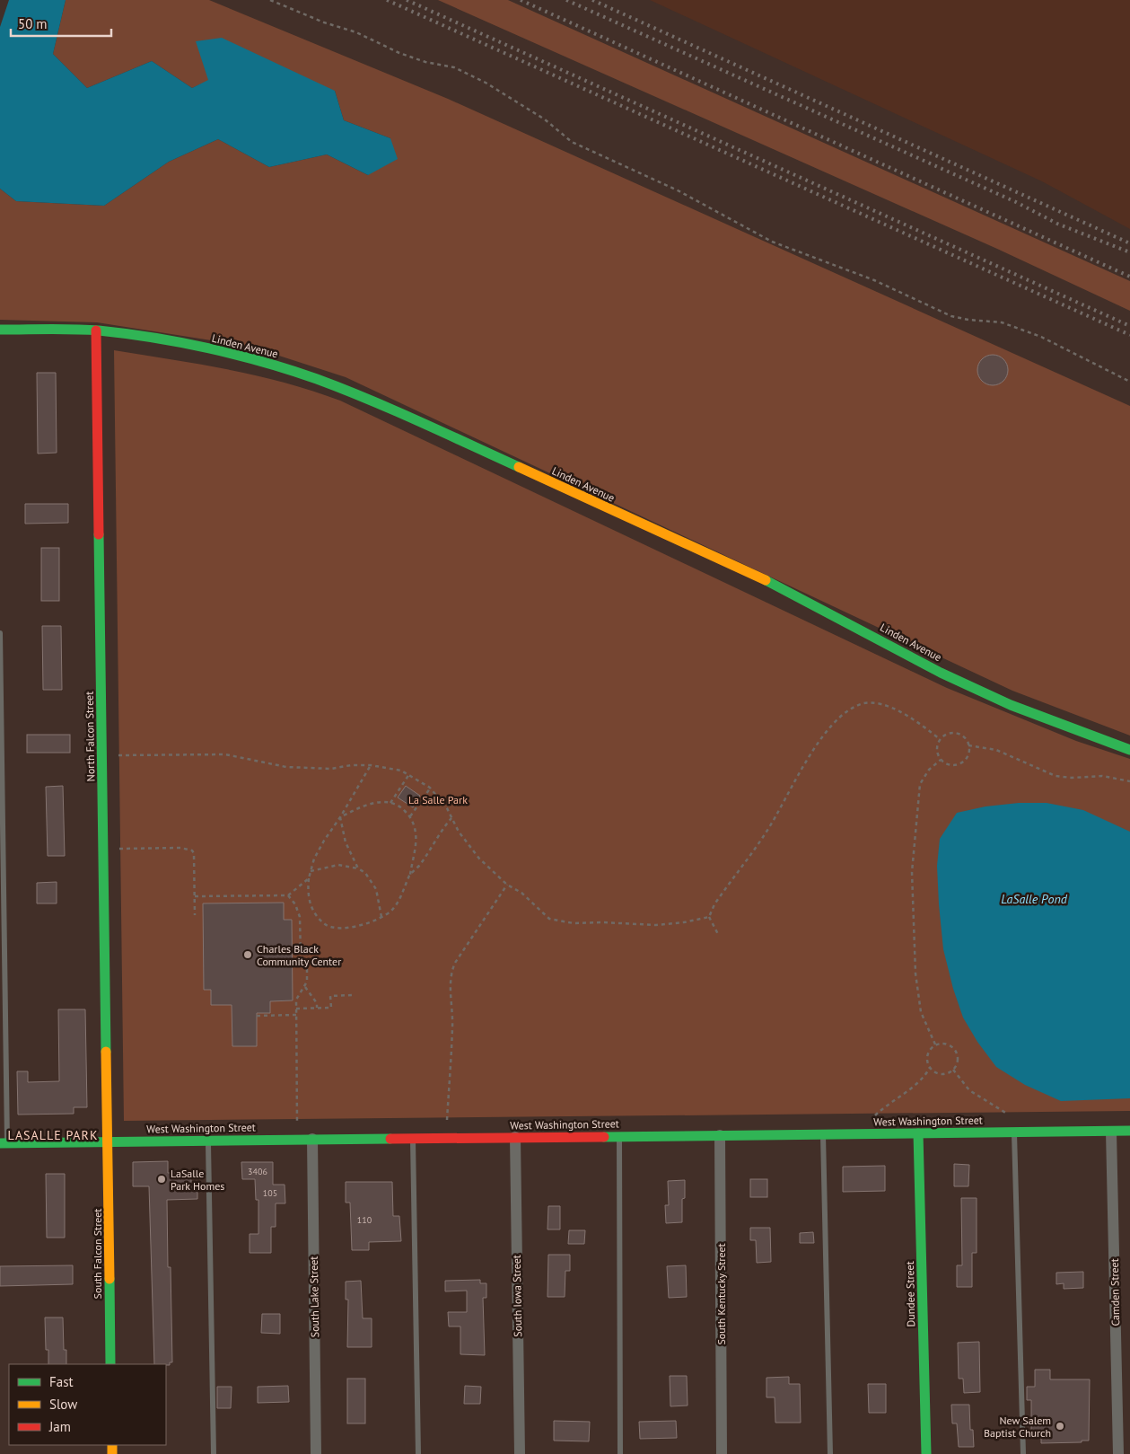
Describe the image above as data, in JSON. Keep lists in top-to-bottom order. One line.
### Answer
{"streets":{"street":["Linden Avenue","North Falcon Street","West Washington Street","South Falcon Street","Camden Street","South Kentucky Street","Dundee Street","South Iowa Street","South Lake Street"]},"crossings":[["Linden Avenue","North Falcon Street"],["North Falcon Street","West Washington Street"],["North Falcon Street","South Falcon Street"],["West Washington Street","South Falcon Street"],["West Washington Street","Camden Street"],["West Washington Street","South Kentucky Street"],["West Washington Street","Dundee Street"],["West Washington Street","South Iowa Street"],["West Washington Street","South Lake Street"]],"districts":["LASALLE PARK"],"water":["LaSalle Pond"],"parks":["La Salle Park"],"places":["Charles Black Community Center","LaSalle Park Homes","New Salem Baptist Church"],"house_numbers":["3406","105","110"],"legend":["Fast","Slow","Jam"],"scale_bar":"50 m"}
